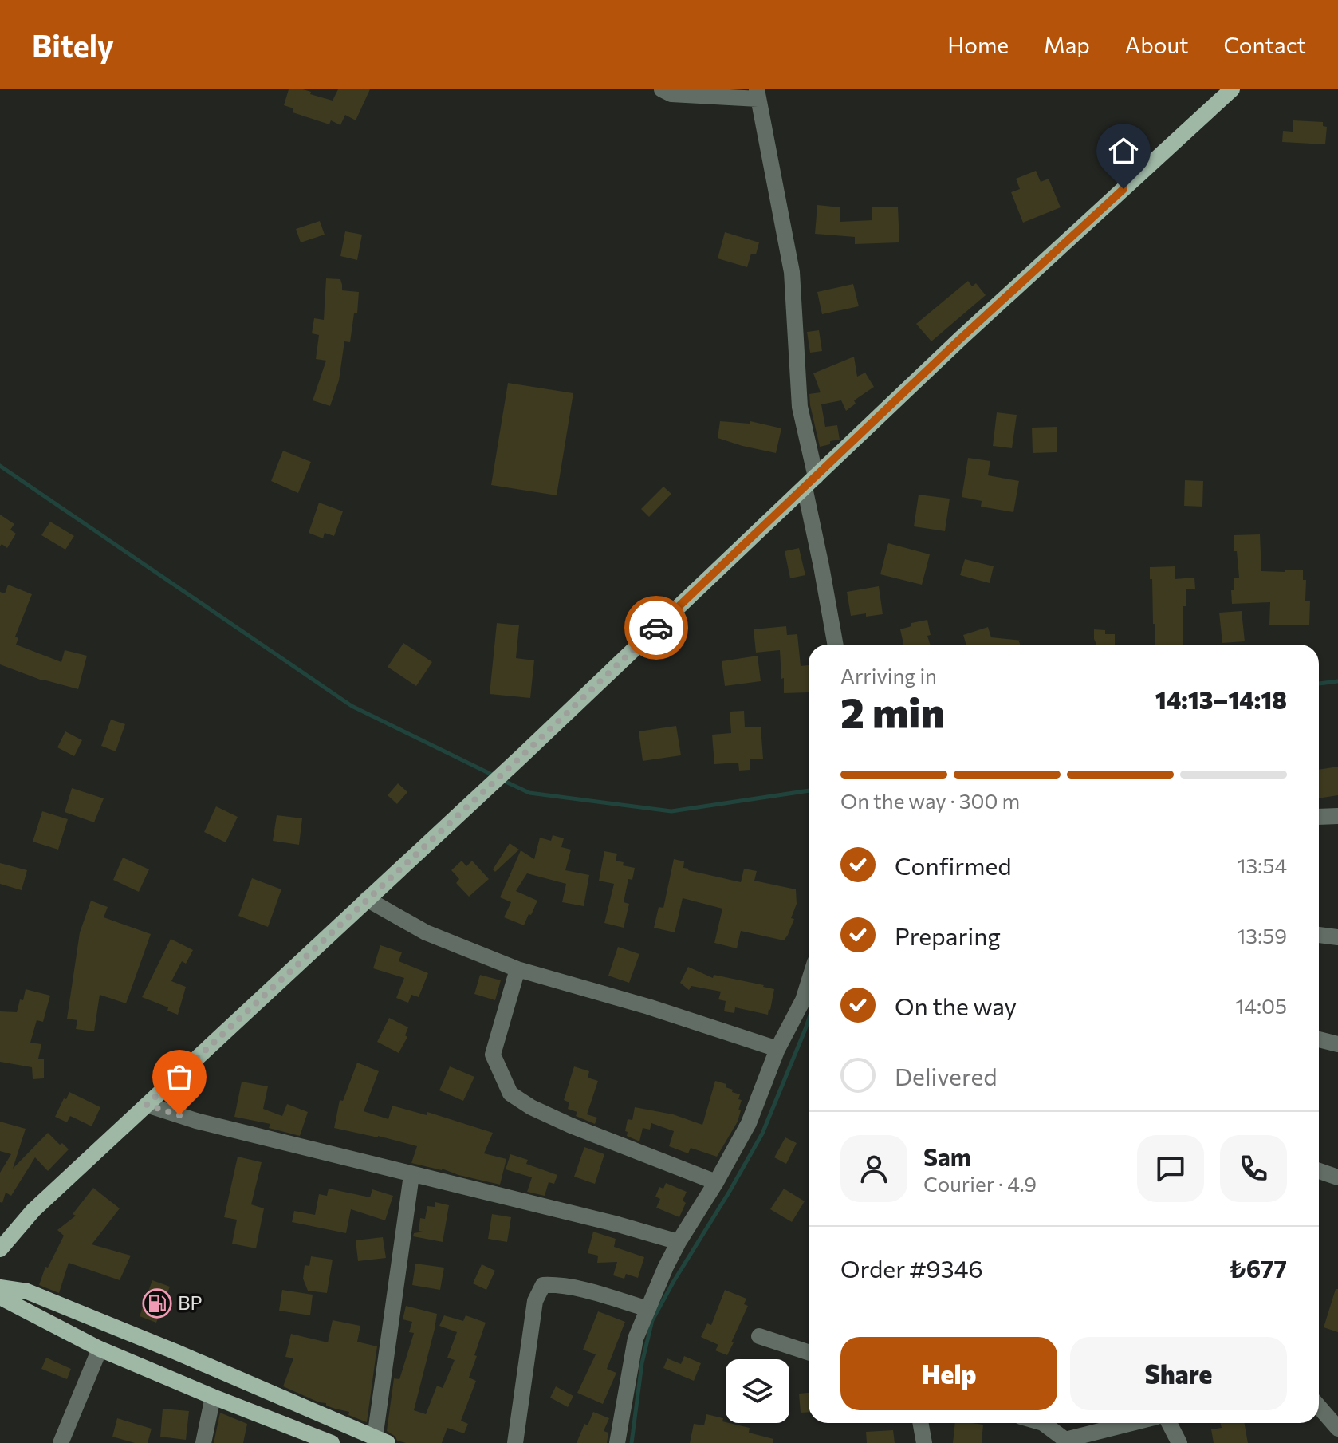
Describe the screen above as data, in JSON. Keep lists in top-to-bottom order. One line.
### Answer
{"places":{"fuel station":["BP"]},"page":{"header":"Bitely","nav":["Home","Map","About","Contact"],"heading":["2 min","Arriving in","14:13–14:18"],"panel":["Sam","Courier · 4.9","Order #9346","₺677"],"bar":"On the way · 300 m","list":[["Confirmed","13:54"],["Preparing","13:59"],["On the way","14:05"],"Delivered"],"buttons":["Help","Share"]}}
